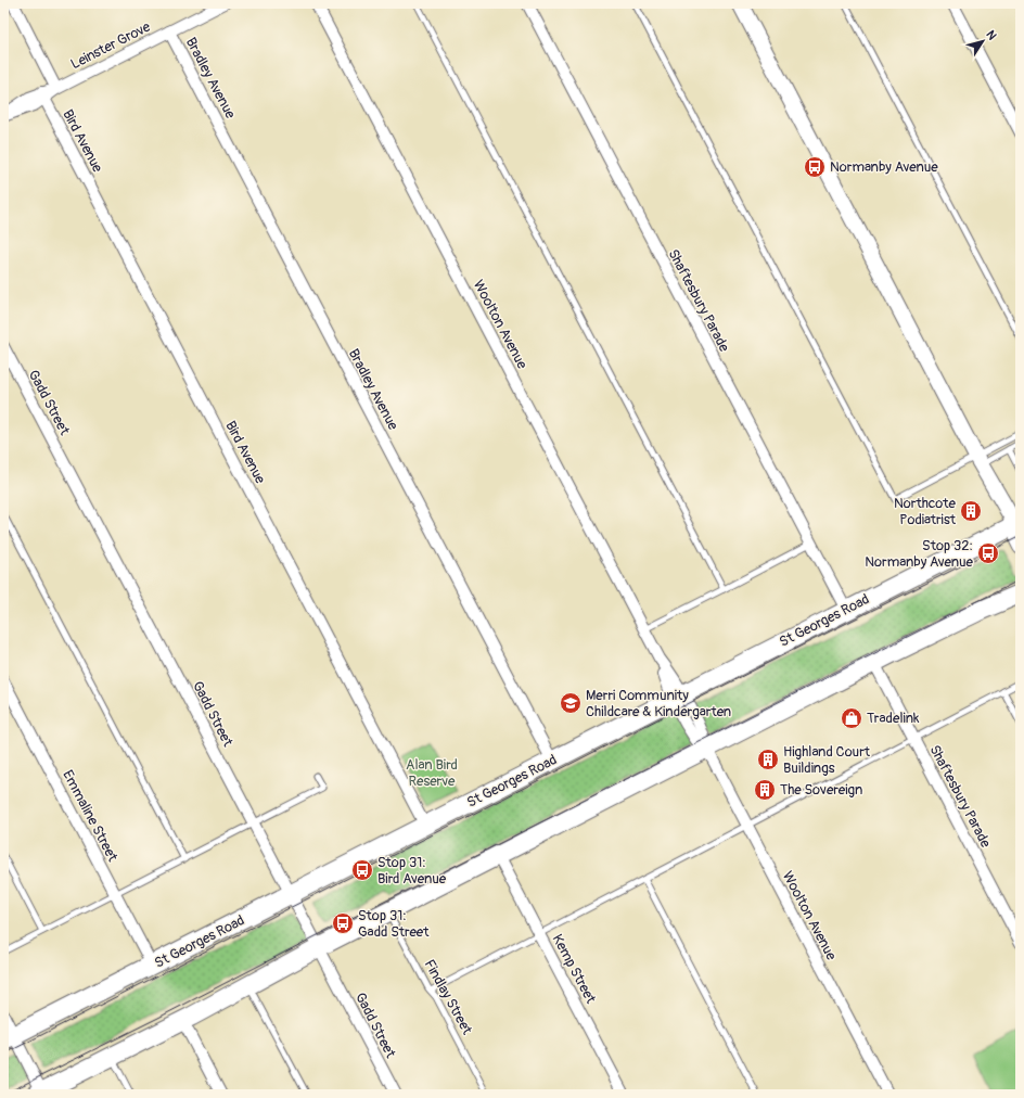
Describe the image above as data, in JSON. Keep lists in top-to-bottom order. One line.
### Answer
{"streets":{"highway":["St Georges Road"],"street":["Leinster Grove","Bradley Avenue","Bird Avenue","Shaftesbury Parade","Woolton Avenue","Gadd Street","Emmaline Street","Kemp Street"],"lane":["Findlay Street"]},"crossings":[["Leinster Grove","Bradley Avenue"],["Leinster Grove","Bird Avenue"],["Bradley Avenue","St Georges Road"],["Bird Avenue","St Georges Road"],["Shaftesbury Parade","St Georges Road"],["Woolton Avenue","St Georges Road"],["Gadd Street","St Georges Road"],["St Georges Road","Emmaline Street"]],"parks":["Alan Bird Reserve"],"places":{"bus stop":["Normanby Avenue","Stop 32: Normanby Avenue","Stop 31: Bird Avenue","Stop 31: Gadd Street"],"building":["Northcote Podiatrist","Highland Court Buildings","The Sovereign"],"school or university":["Merri Community Childcare & Kindergarten"],"shop":["Tradelink"]},"north":"top right"}
